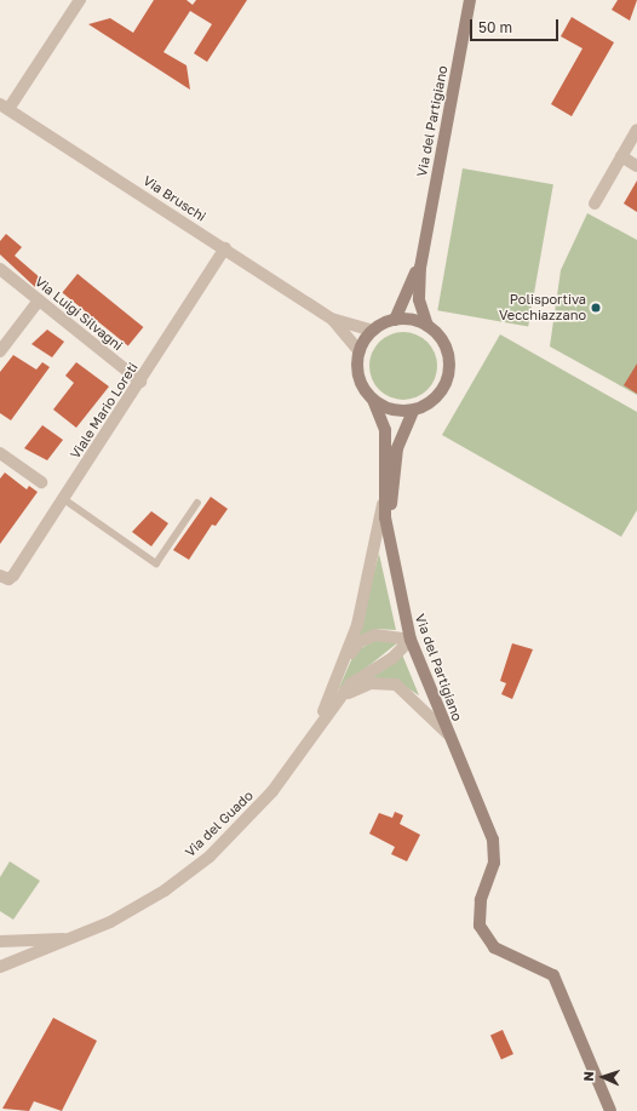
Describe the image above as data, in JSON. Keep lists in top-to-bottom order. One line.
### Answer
{"streets":{"main road":["Via del Partigiano"],"street":["Via Bruschi","Via Luigi Silvagni","Viale Mario Loreti","Via del Guado"]},"crossings":[["Via del Partigiano","Via Bruschi"],["Via del Partigiano","Via del Guado"],["Via Bruschi","Viale Mario Loreti"],["Via Luigi Silvagni","Viale Mario Loreti"]],"places":["Polisportiva Vecchiazzano"],"scale_bar":"50 m","north":"left"}
